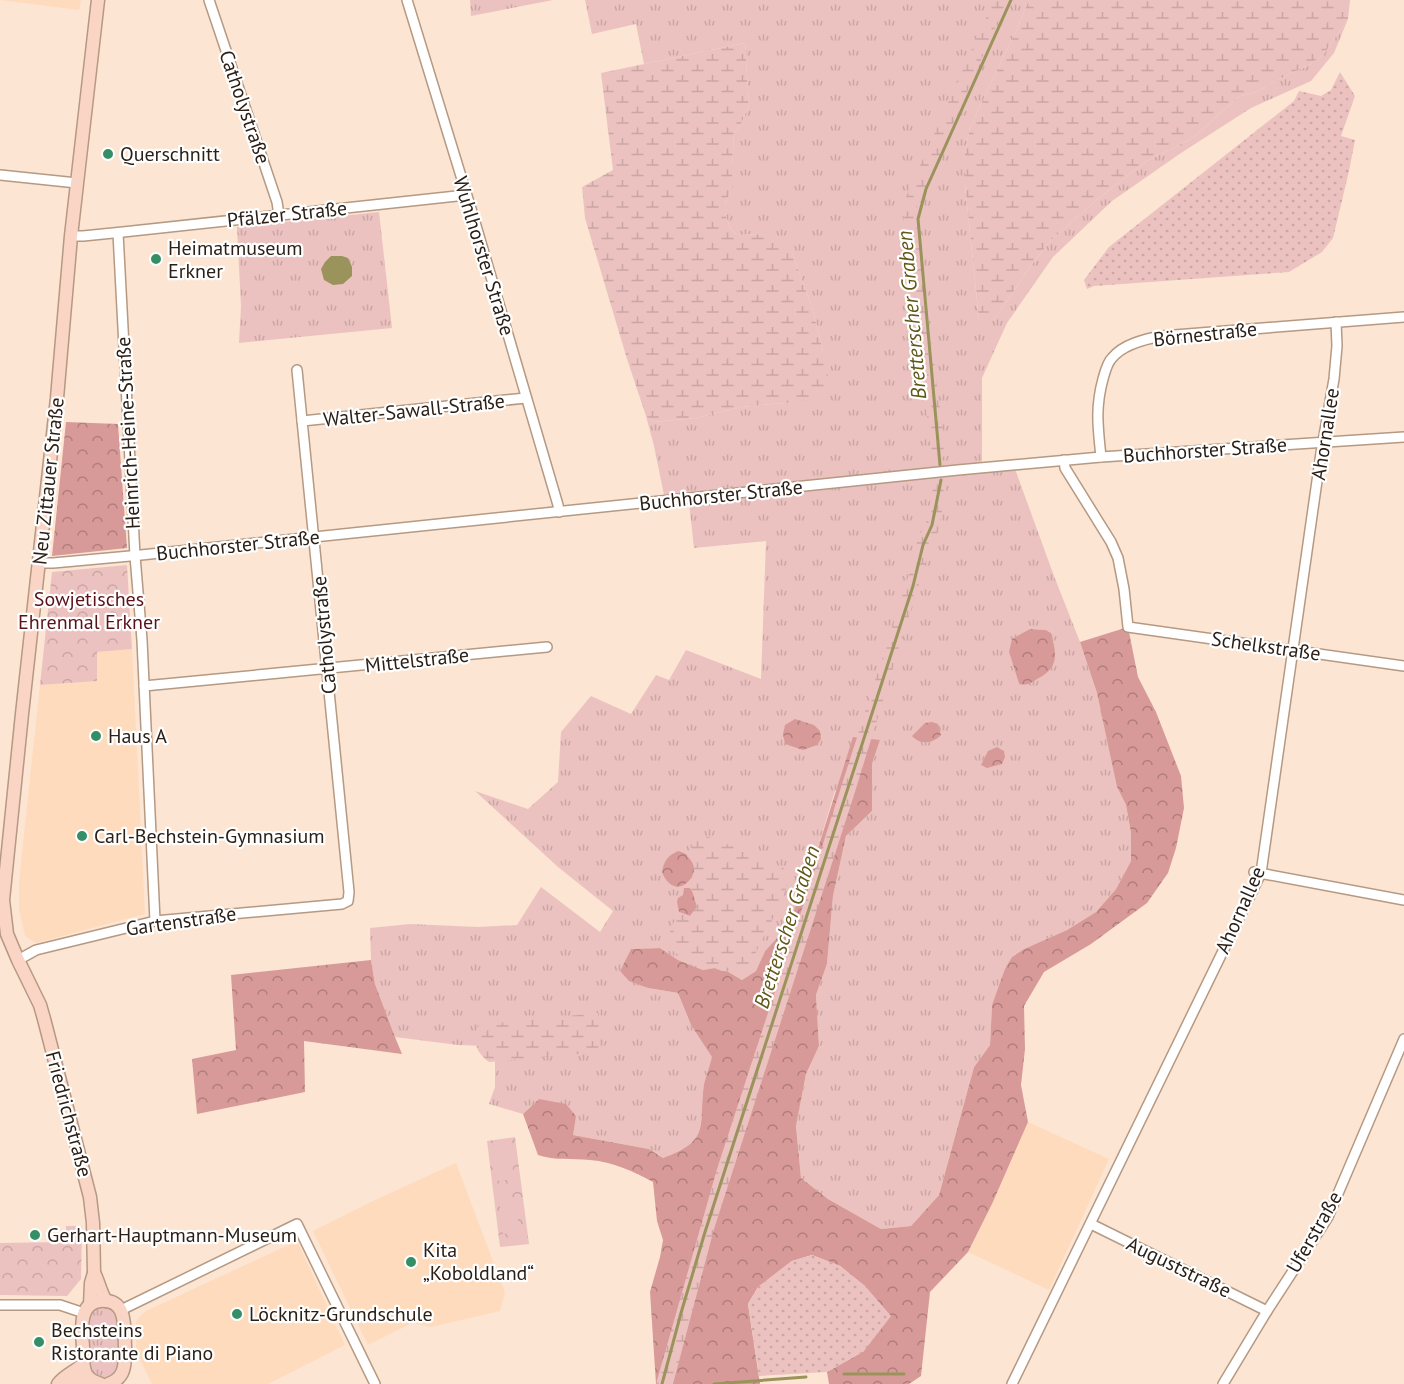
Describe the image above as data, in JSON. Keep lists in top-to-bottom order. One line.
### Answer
{"streets":{"main road":["Neu Zittauer Straße","Friedrichstraße"],"street":["Catholystraße","Pfälzer Straße","Wuhlhorster Straße","Börnestraße","Walter-Sawall-Straße","Heinrich-Heine-Straße","Ahornallee","Buchhorster Straße","Schelkstraße","Mittelstraße","Gartenstraße","Uferstraße","Auguststraße"]},"crossings":[["Catholystraße","Pfälzer Straße"],["Catholystraße","Walter-Sawall-Straße"],["Catholystraße","Buchhorster Straße"],["Catholystraße","Mittelstraße"],["Catholystraße","Gartenstraße"],["Pfälzer Straße","Wuhlhorster Straße"],["Pfälzer Straße","Heinrich-Heine-Straße"],["Pfälzer Straße","Neu Zittauer Straße"],["Wuhlhorster Straße","Walter-Sawall-Straße"],["Wuhlhorster Straße","Buchhorster Straße"],["Börnestraße","Ahornallee"],["Börnestraße","Buchhorster Straße"],["Heinrich-Heine-Straße","Buchhorster Straße"],["Heinrich-Heine-Straße","Mittelstraße"],["Heinrich-Heine-Straße","Gartenstraße"],["Ahornallee","Buchhorster Straße"],["Ahornallee","Schelkstraße"],["Ahornallee","Auguststraße"],["Buchhorster Straße","Neu Zittauer Straße"],["Buchhorster Straße","Schelkstraße"],["Neu Zittauer Straße","Gartenstraße"],["Neu Zittauer Straße","Friedrichstraße"],["Gartenstraße","Friedrichstraße"],["Uferstraße","Auguststraße"]],"water":["Bretterscher Graben"],"parks":["Sowjetisches Ehrenmal Erkner"],"places":["Querschnitt","Heimatmuseum Erkner","Haus A","Carl-Bechstein-Gymnasium","Gerhart-Hauptmann-Museum","Kita „Koboldland“","Löcknitz-Grundschule","Bechsteins Ristorante di Piano"]}
